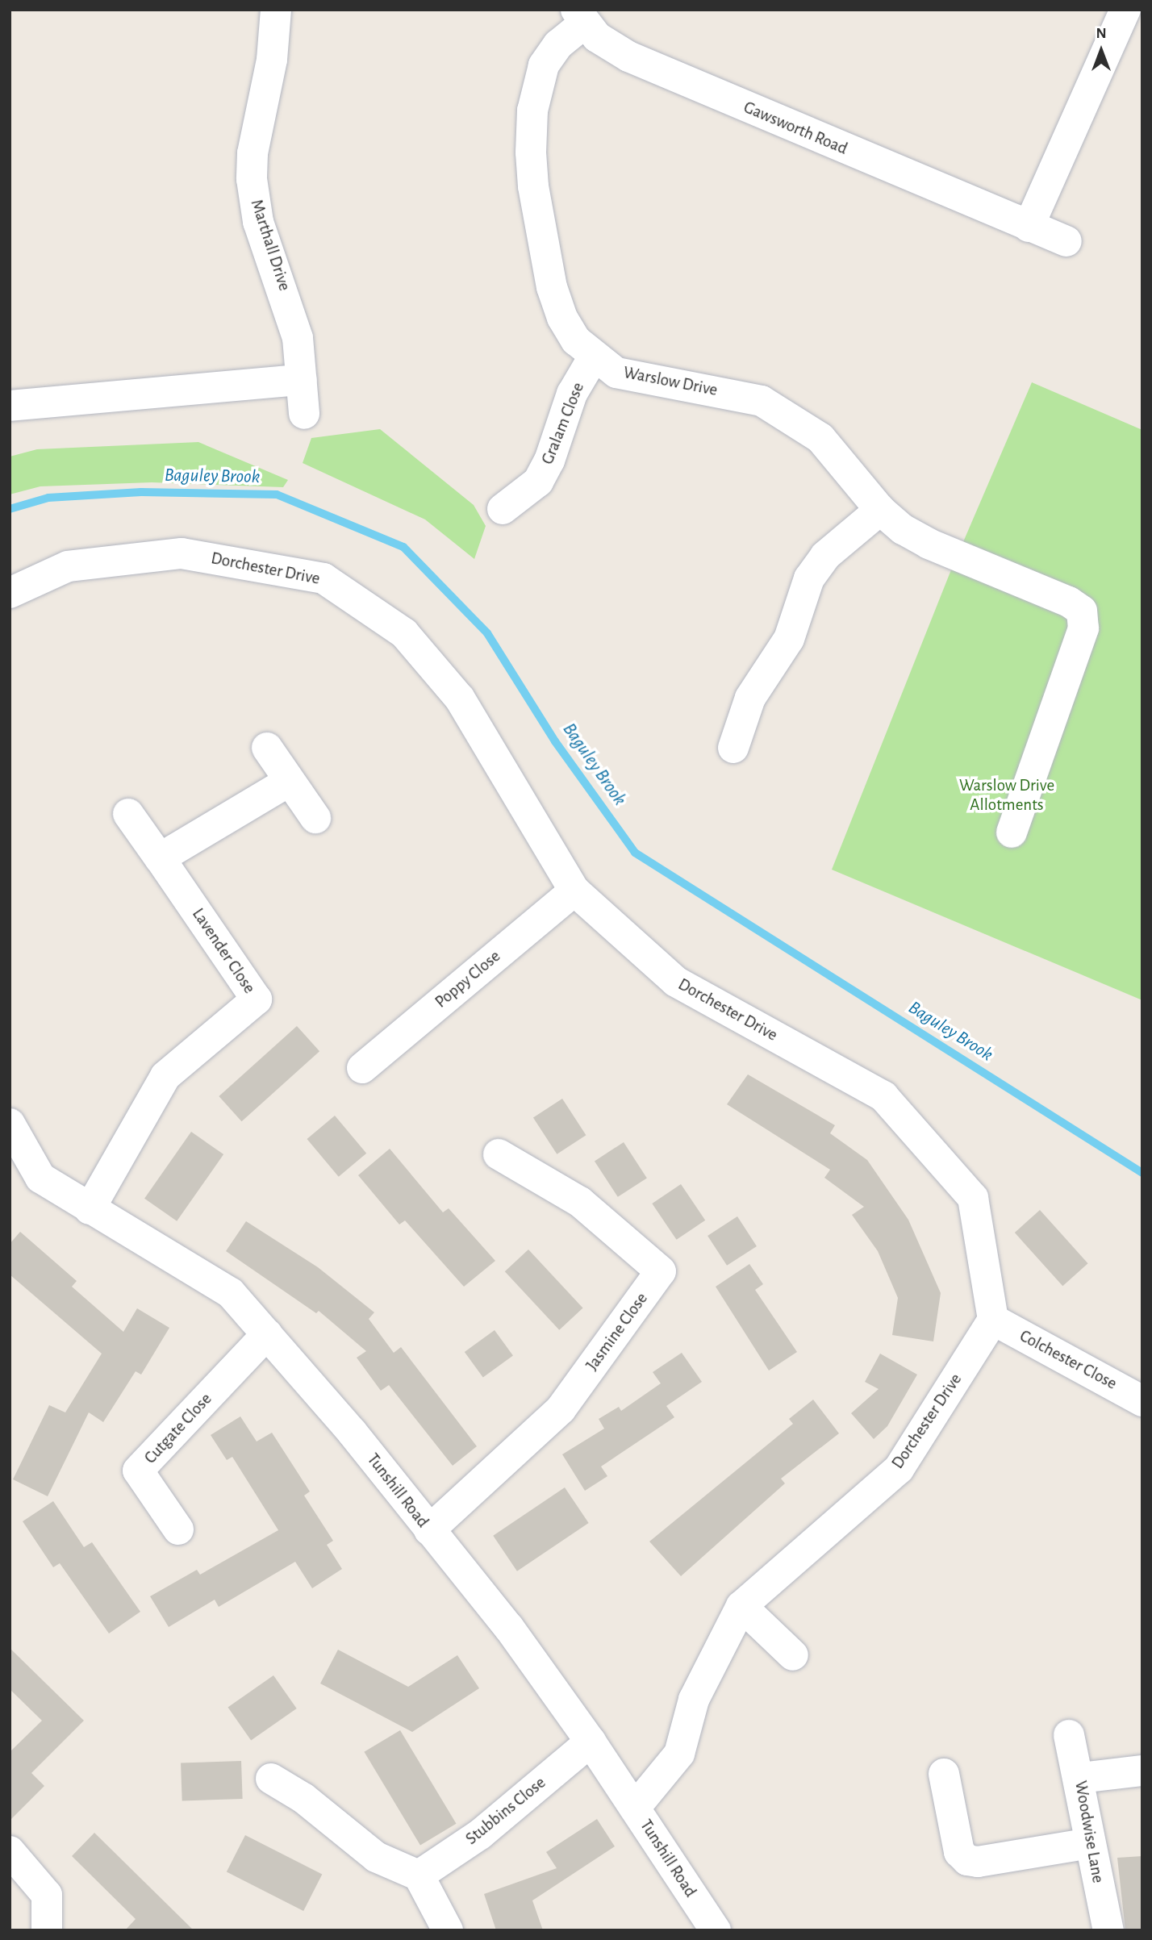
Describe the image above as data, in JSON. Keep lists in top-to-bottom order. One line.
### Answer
{"streets":{"street":["Gawsworth Road","Marthall Drive","Warslow Drive","Gralam Close","Dorchester Drive","Lavender Close","Poppy Close","Jasmine Close","Colchester Close","Cutgate Close","Tunshill Road","Stubbins Close","Woodwise Lane"]},"crossings":[["Gawsworth Road","Warslow Drive"],["Warslow Drive","Gralam Close"],["Dorchester Drive","Poppy Close"],["Dorchester Drive","Colchester Close"],["Dorchester Drive","Tunshill Road"],["Lavender Close","Tunshill Road"],["Jasmine Close","Tunshill Road"],["Cutgate Close","Tunshill Road"],["Tunshill Road","Stubbins Close"]],"water":["Baguley Brook"],"parks":["Warslow Drive Allotments"],"north":"top"}
